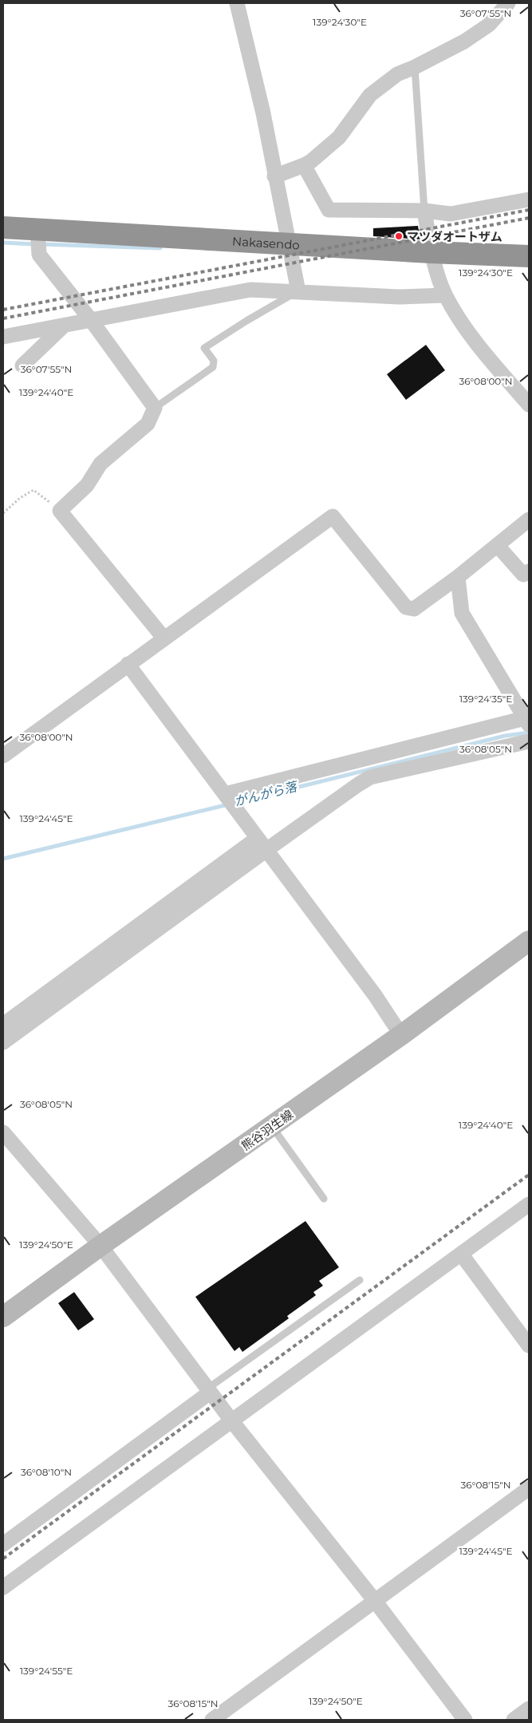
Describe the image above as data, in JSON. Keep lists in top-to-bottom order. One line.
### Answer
{"streets":{"highway":["Nakasendo"],"main road":["熊谷羽生線"]},"water":["がんがら落"],"places":["マツダオートザム"],"coordinates":["36°07'55\"N","139°24'30\"E","36°08'00\"N","139°24'40\"E","139°24'35\"E","36°08'05\"N","139°24'45\"E","139°24'50\"E","36°08'10\"N","36°08'15\"N","139°24'55\"E"]}
